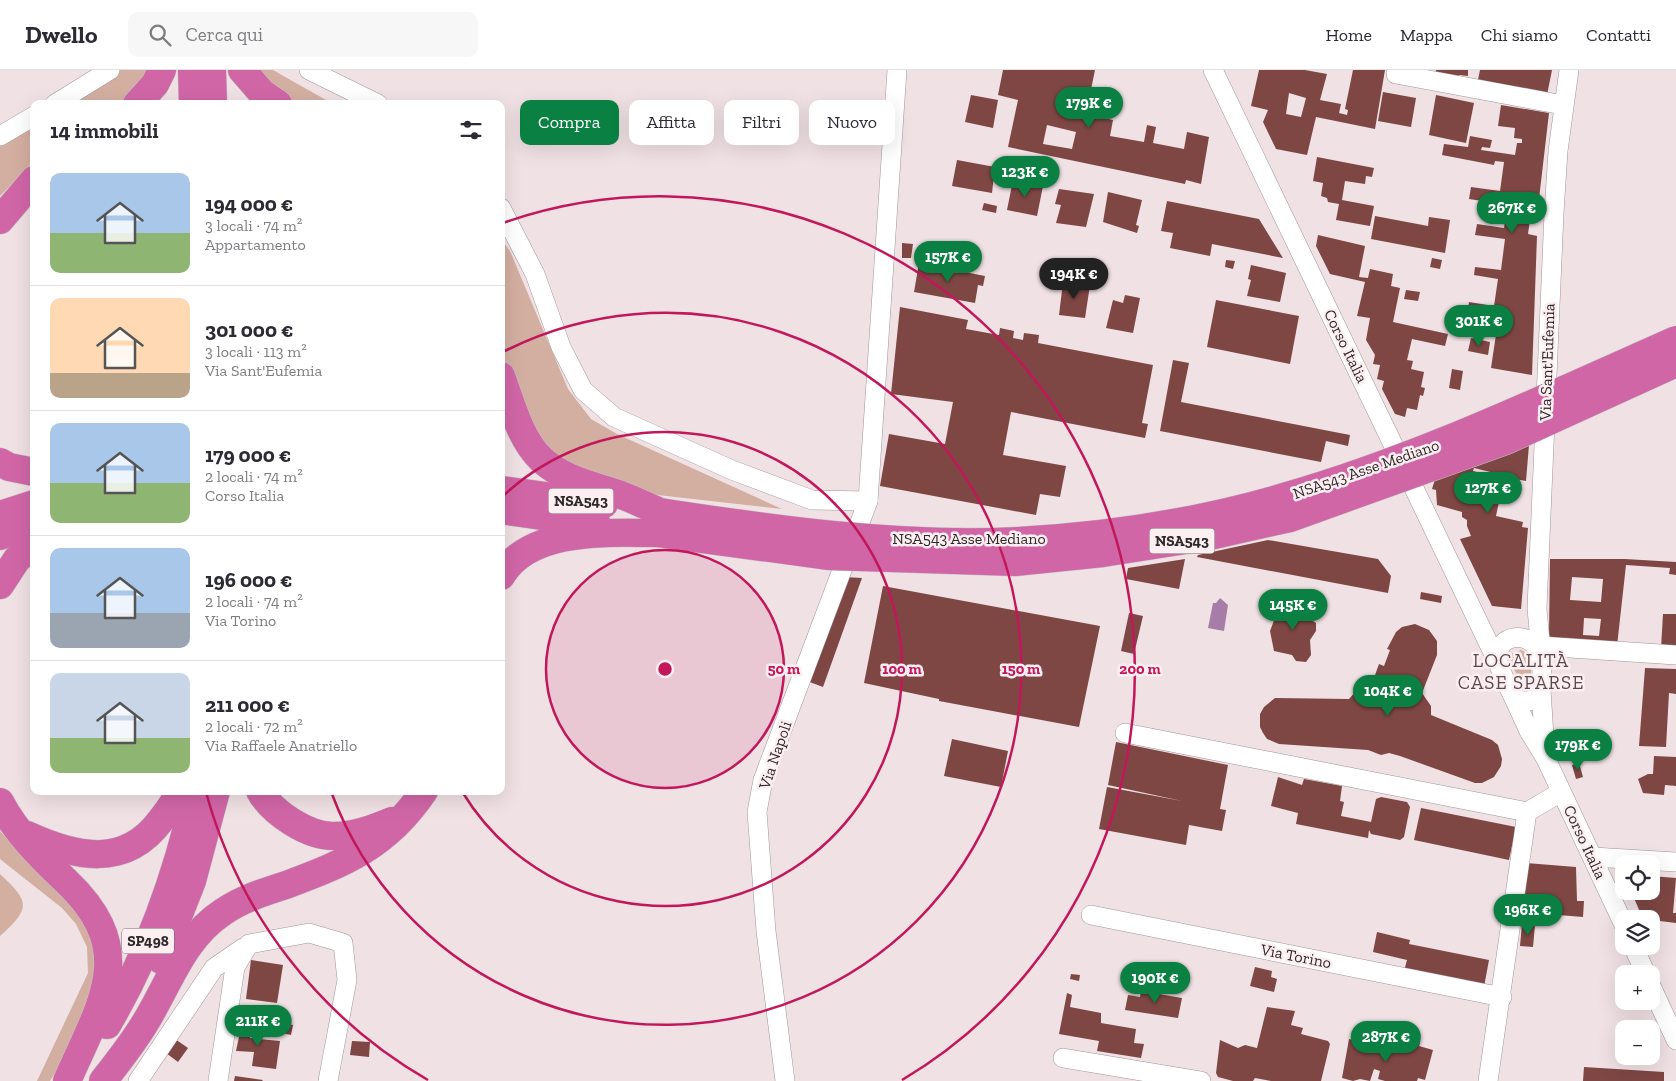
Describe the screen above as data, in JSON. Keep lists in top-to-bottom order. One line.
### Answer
{"streets":{"highway":["NSA543 Asse Mediano","NSA543","SP498"],"street":["Corso Italia","Via Sant'Eufemia","Via Napoli","Via Torino"]},"crossings":[["Corso Italia","Via Sant'Eufemia"]],"districts":["LOCALITÀ CASE SPARSE"],"page":{"header":"Dwello","search":"Cerca qui","nav":["Home","Mappa","Chi siamo","Contatti"],"price":["179K €","123K €","267K €","157K €","194K €","301K €","127K €","145K €","104K €","179K €","196K €","190K €","211K €","287K €"],"chip":["Compra","Affitta","Filtri","Nuovo"],"heading":"14 immobili","list":[{"name":"194 000 €","note":"3 locali · 74 m² · Appartamento"},{"name":"301 000 €","note":"3 locali · 113 m² · Via Sant'Eufemia"},{"name":"179 000 €","note":"2 locali · 74 m² · Corso Italia"},{"name":"196 000 €","note":"2 locali · 74 m² · Via Torino"},{"name":"211 000 €","note":"2 locali · 72 m² · Via Raffaele Anatriello"}],"map_buttons":["+","−"]},"rings":["50 m","100 m","150 m","200 m"]}
